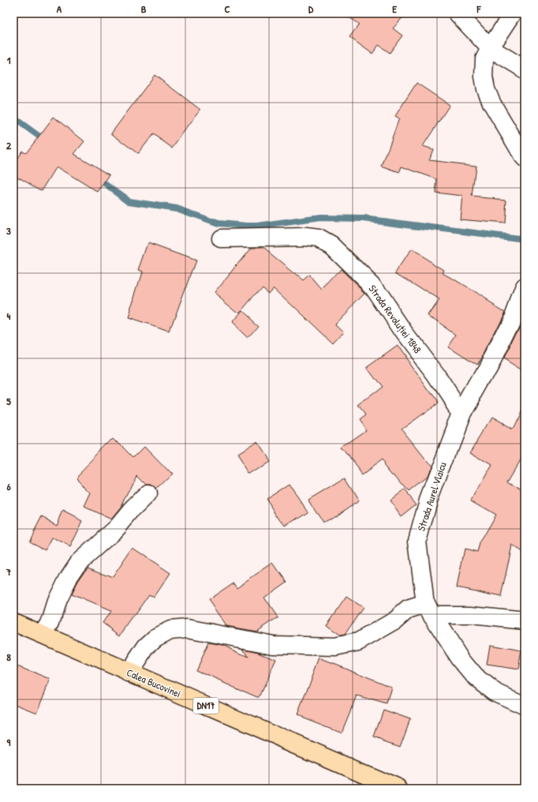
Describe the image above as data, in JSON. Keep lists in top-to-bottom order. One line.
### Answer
{"streets":{"highway":["Calea Bucovinei","DN17"],"street":["Strada Revoluției 1848","Strada Aurel Vlaicu"]},"crossings":[["Strada Revoluției 1848","Strada Aurel Vlaicu"]],"grid":{"columns":["A","B","C","D","E","F"],"rows":["1","2","3","4","5","6","7","8","9"]}}
